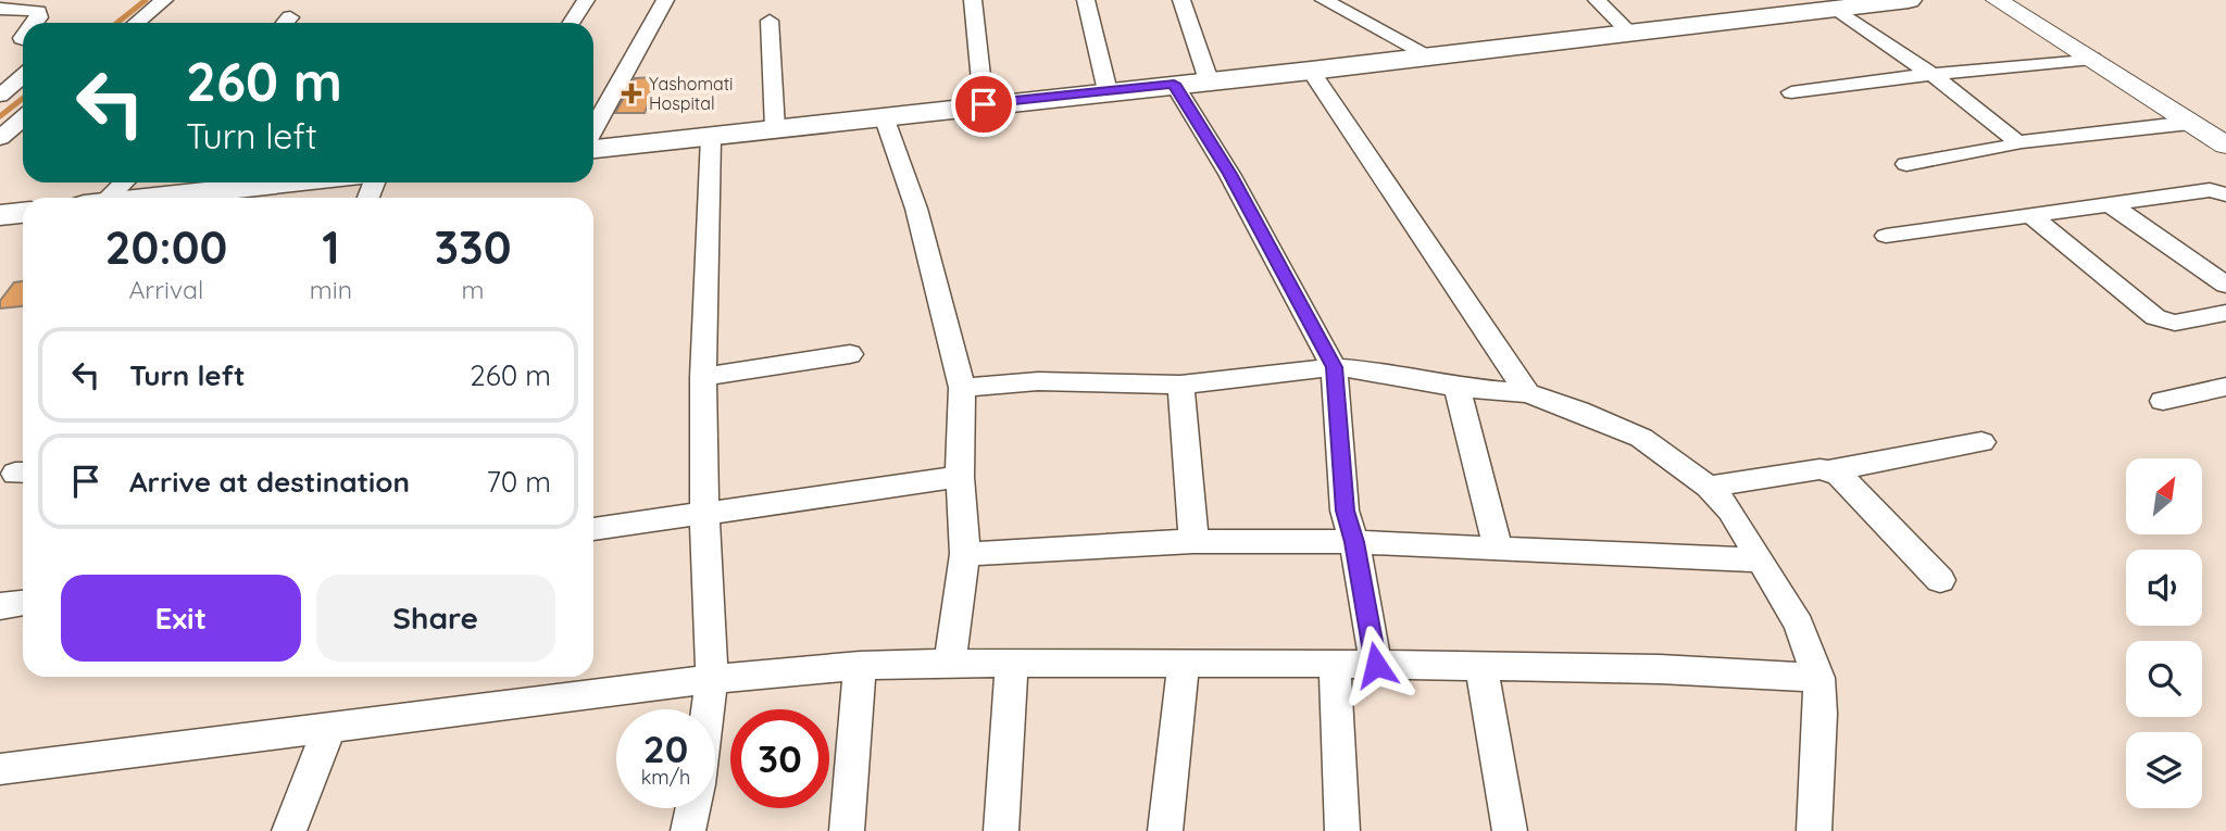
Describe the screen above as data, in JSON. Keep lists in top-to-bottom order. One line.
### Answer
{"places":{"health":["Yashomati Hospital"]},"north":"top right","page":{"turn":["260 m","Turn left"],"eta":["20:00","Arrival","1","min","330","m"],"list":[{"name":"Turn left","value":"260 m"},{"name":"Arrive at destination","value":"70 m"}],"buttons":["Exit","Share"],"speed":"20 km/h","limit":"30"}}
